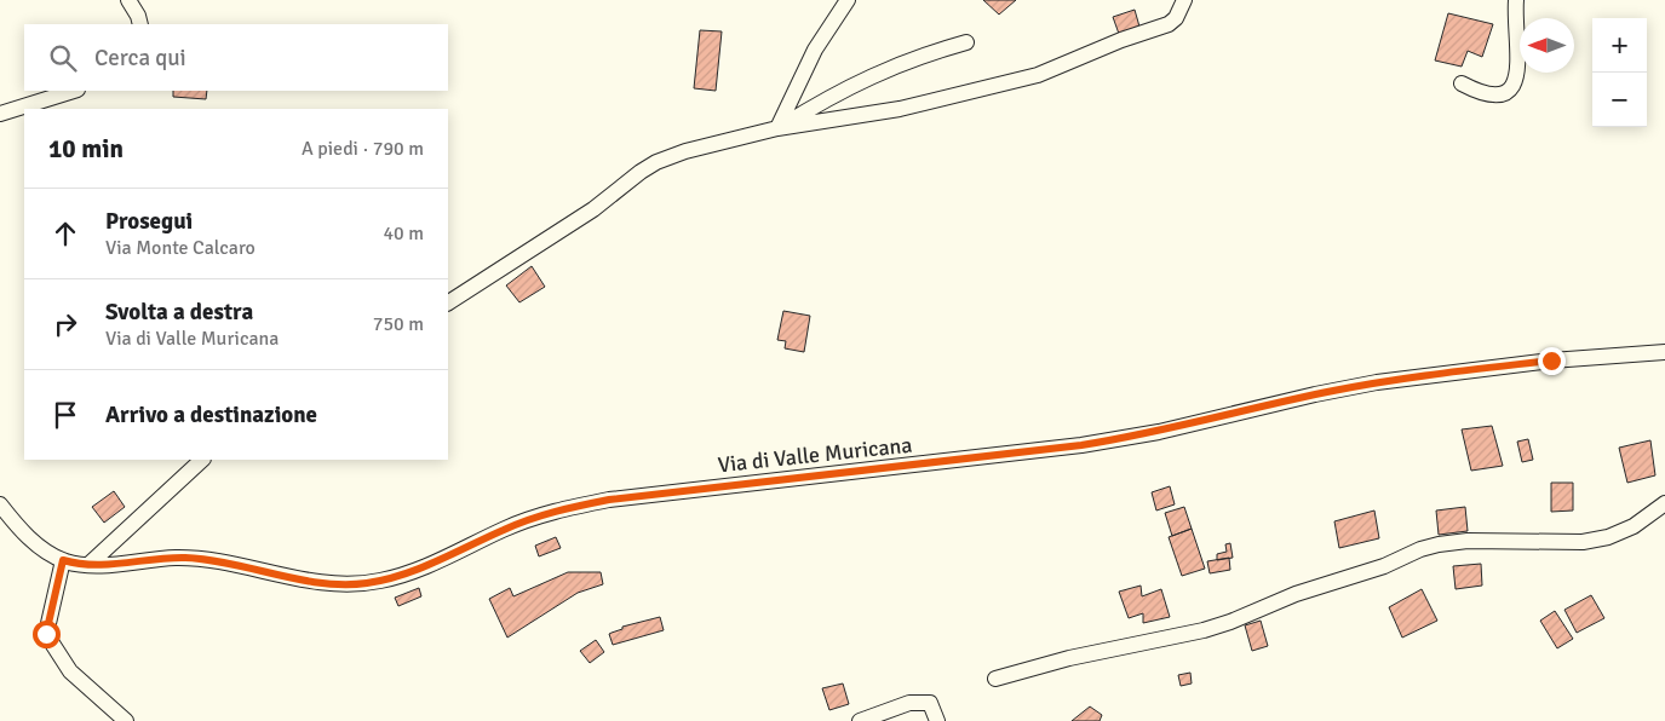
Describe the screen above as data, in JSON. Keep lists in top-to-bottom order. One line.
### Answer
{"streets":{"street":["Via di Valle Muricana"]},"north":"left","page":{"map_buttons":["+","−"],"search":"Cerca qui","heading":["10 min","A piedi · 790 m"],"list":[["Prosegui","Via Monte Calcaro","40 m"],["Svolta a destra","Via di Valle Muricana","750 m"],"Arrivo a destinazione"]}}
